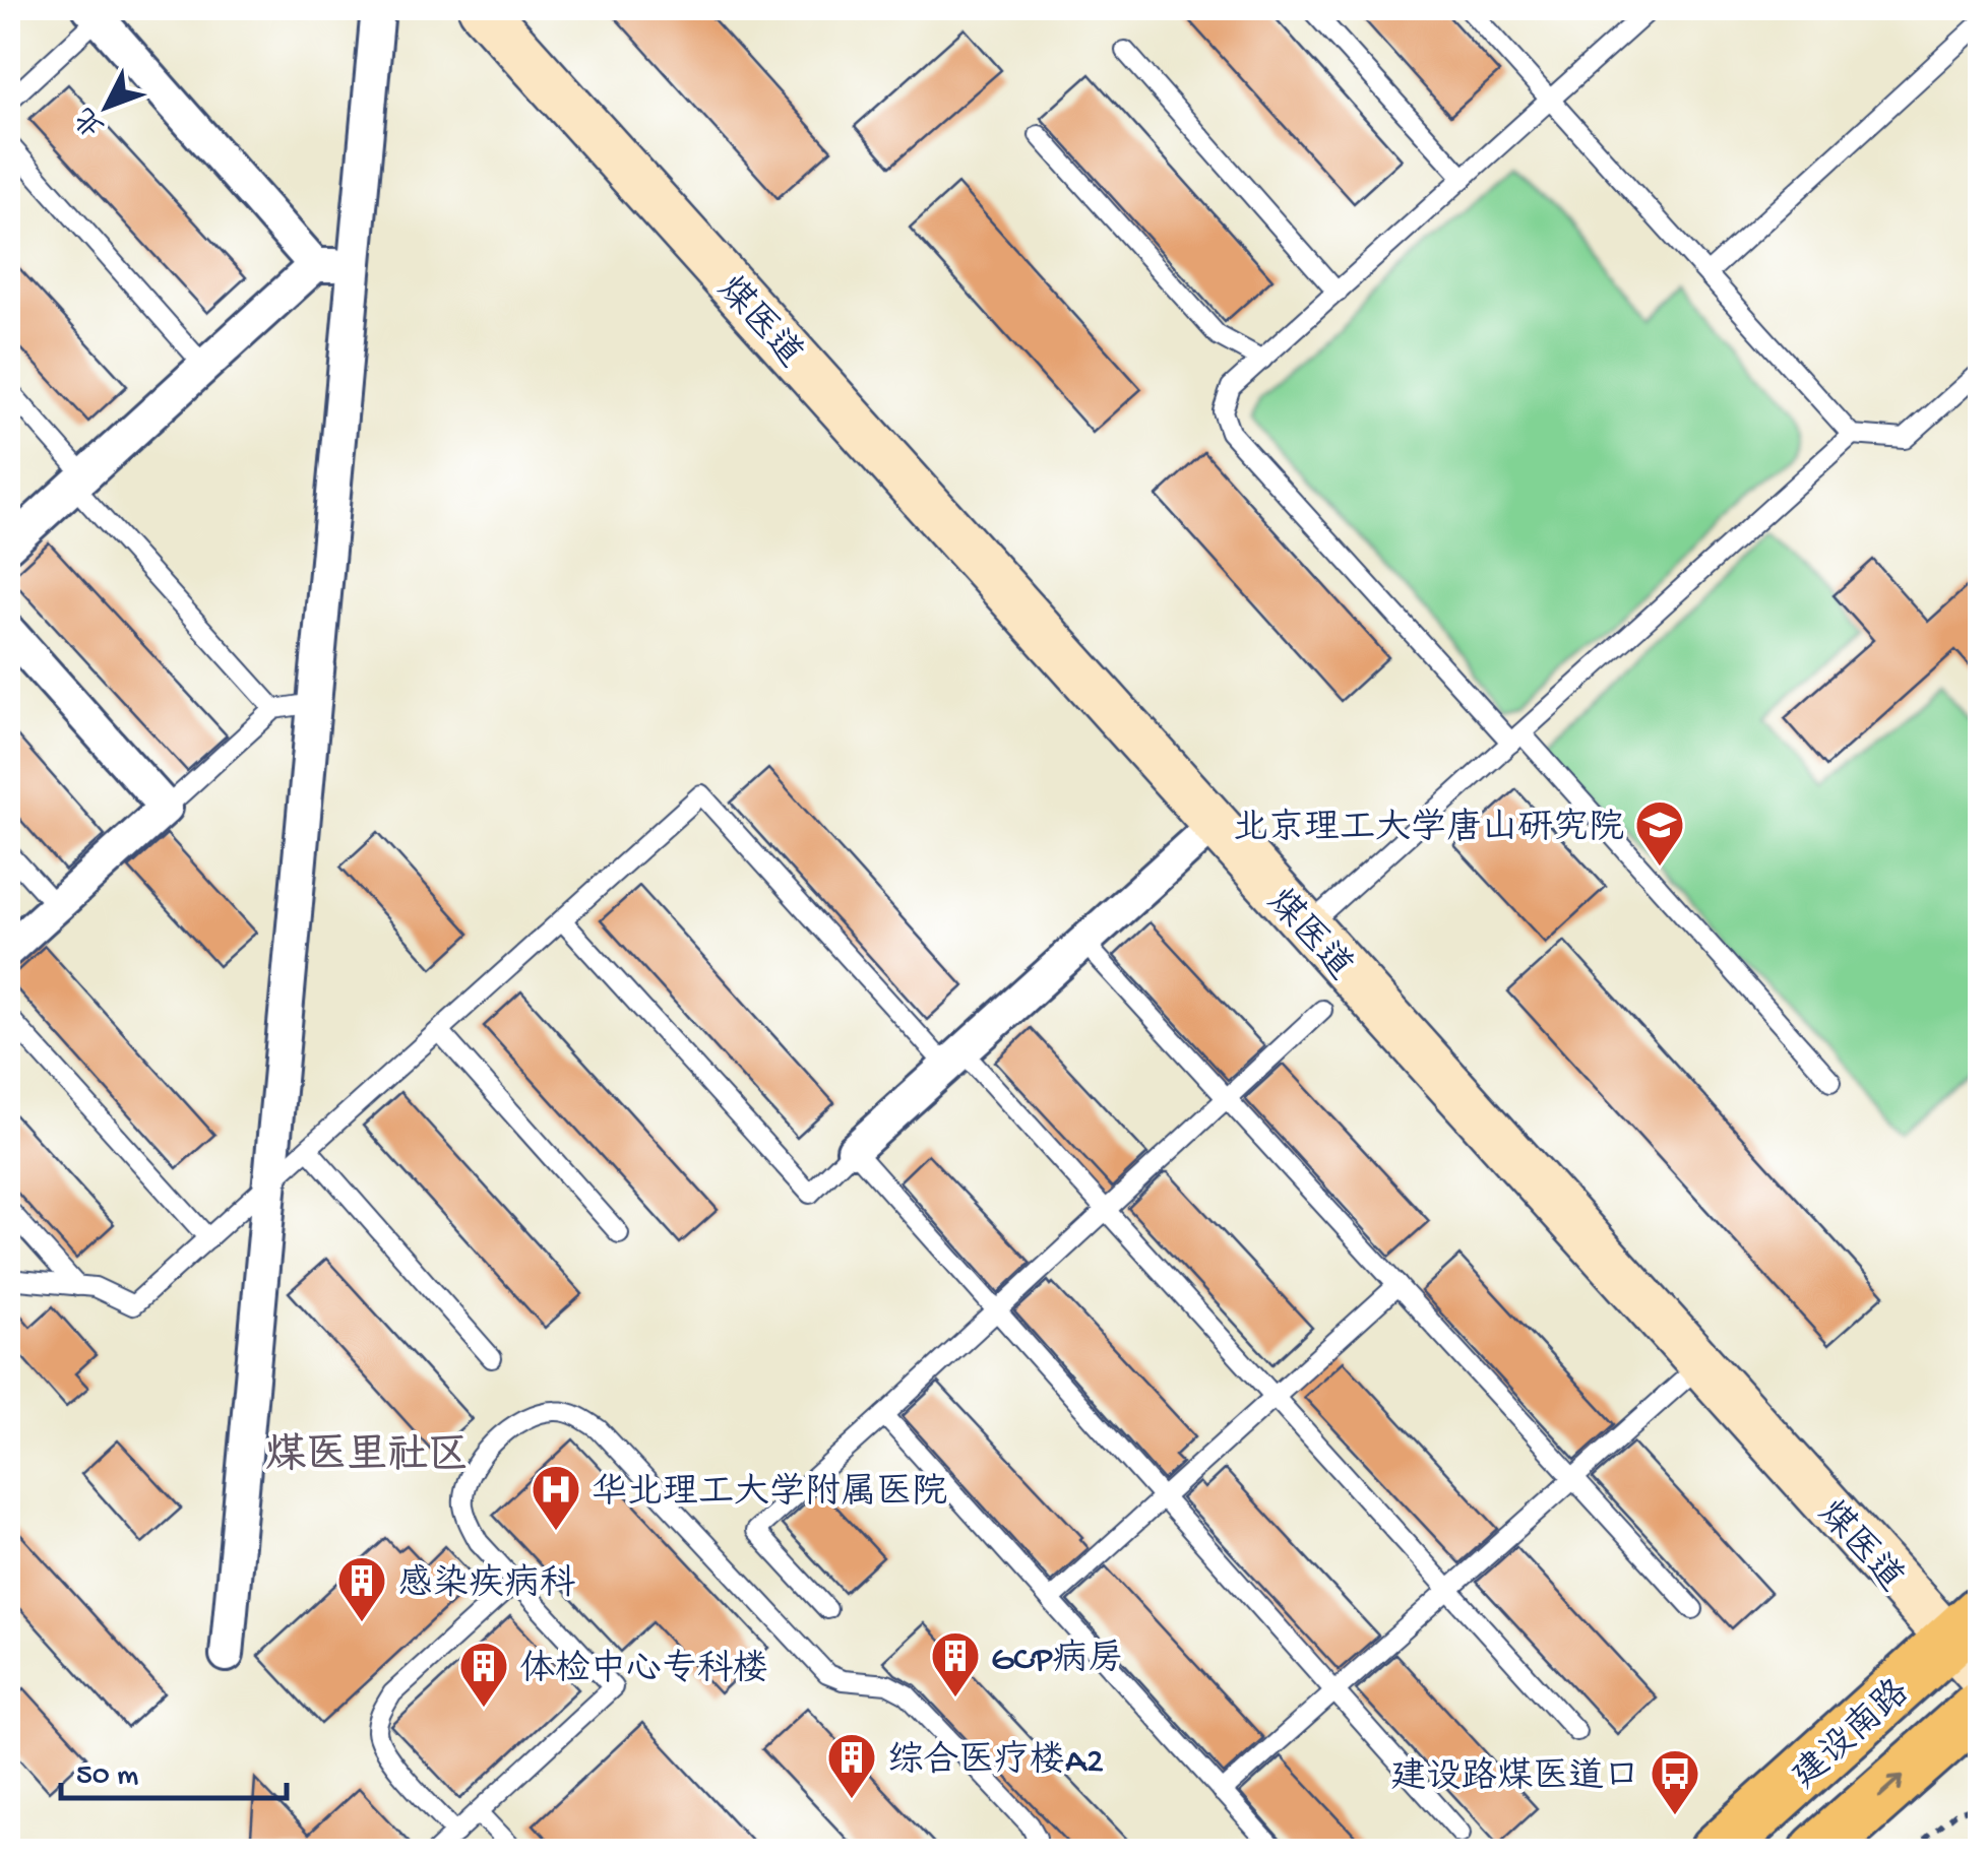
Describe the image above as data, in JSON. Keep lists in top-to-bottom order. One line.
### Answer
{"streets":{"main road":["建设南路"],"street":["煤医道"]},"crossings":[["煤医道","建设南路"]],"districts":["煤医里社区"],"places":{"school or university":["北京理工大学唐山研究院"],"hospital":["华北理工大学附属医院"],"building":["感染疾病科","GCP病房","体检中心专科楼","综合医疗楼A2"],"bus stop":["建设路煤医道口"]},"scale_bar":"50 m","north":"bottom left"}
